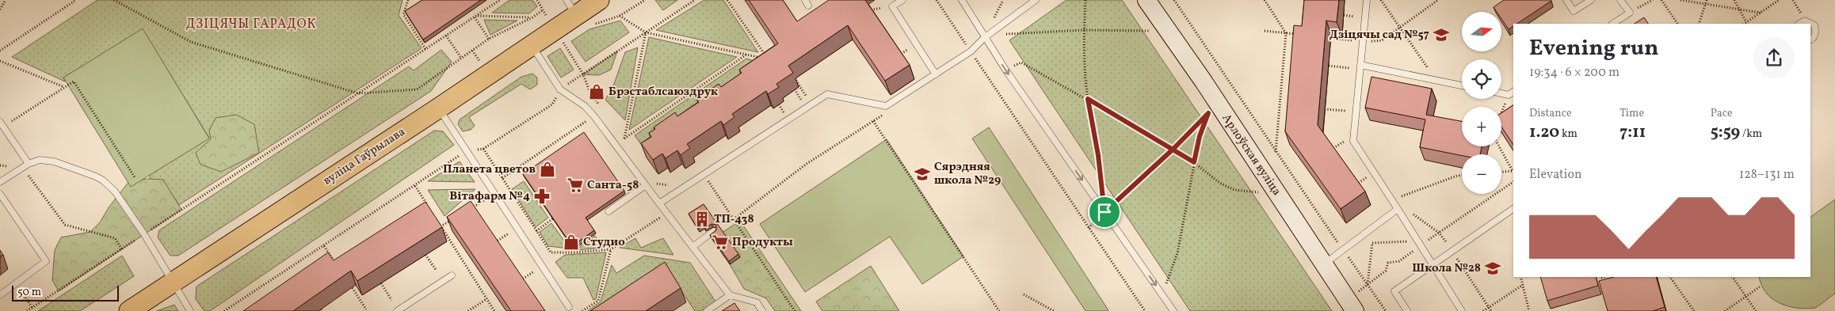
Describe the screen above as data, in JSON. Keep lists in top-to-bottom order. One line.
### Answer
{"streets":{"main road":["вуліца Гаўрылава"],"street":["Арлоўская вуліца"]},"districts":["ДЗІЦЯЧЫ ГАРАДОК"],"places":{"school or university":["Дзіцячы сад №57","Сярэдняя школа №29","Школа №28"],"shop":["Брэстаблсаюздрук","Планета цветов","Студио"],"supermarket":["Санта-58","Продукты"],"pharmacy":["Вітафарм №4"],"building":["ТП-438"]},"scale_bar":"50 m","north":"right","page":{"map_buttons":["+","−"],"heading":["Evening run","19:34 · 6 × 200 m"],"stats":[["Distance","1.20 km"],["Time","7:11"],["Pace","5:59 /km"]],"chart":["Elevation","128–131 m"],"scale":"50 m"}}
